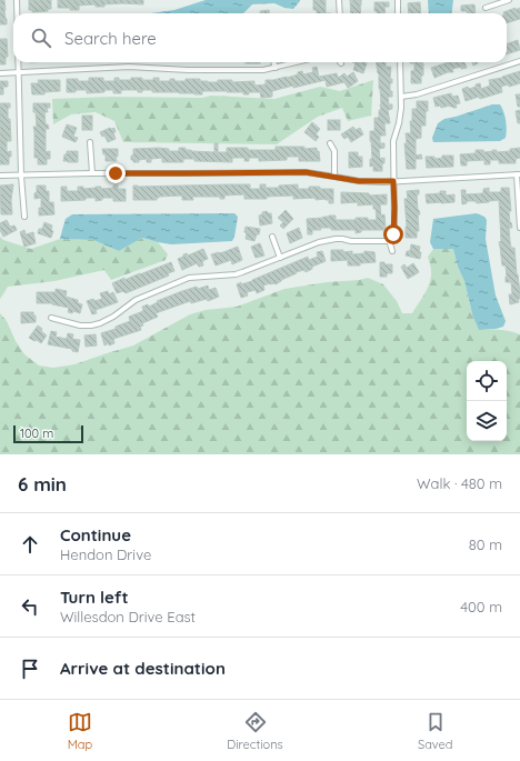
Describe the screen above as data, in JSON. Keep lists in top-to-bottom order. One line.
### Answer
{"scale_bar":"100 m","page":{"search":"Search here","scale":"100 m","heading":["6 min","Walk · 480 m"],"list":[["Continue","Hendon Drive","80 m"],["Turn left","Willesdon Drive East","400 m"],"Arrive at destination"],"nav":["Map","Directions","Saved"]}}
